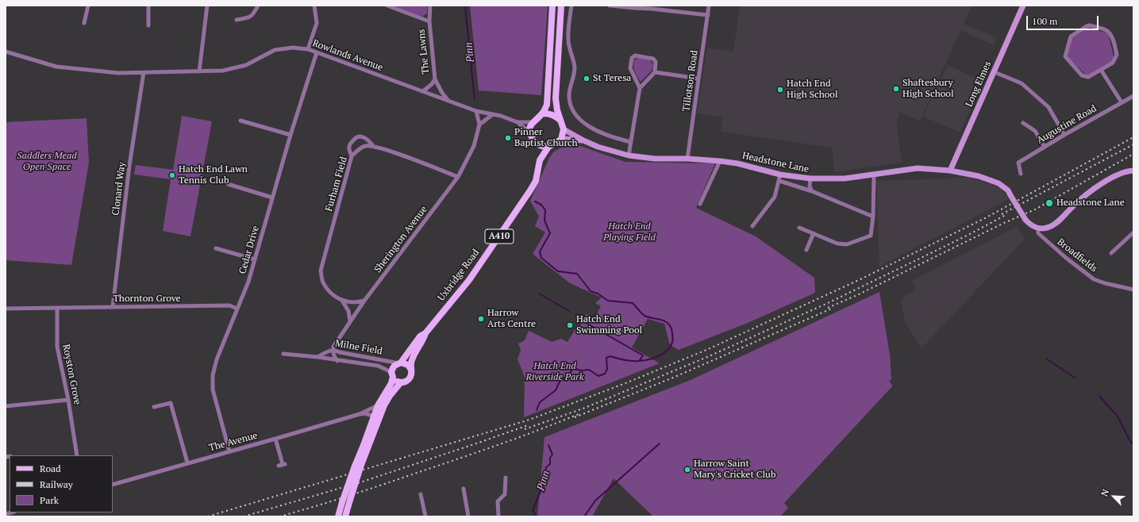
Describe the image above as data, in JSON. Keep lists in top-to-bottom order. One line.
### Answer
{"streets":{"main road":["A410","Uxbridge Road"],"street":["The Lawns","Rowlands Avenue","Tillotson Road","Long Elmes","Augustine Road","Headstone Lane","Furham Field","Clonard Way","Sherington Avenue","Cedar Drive","Broadfields","Thornton Grove","Milne Field","Royston Grove","The Avenue"]},"crossings":[["Rowlands Avenue","Headstone Lane"],["Rowlands Avenue","Clonard Way"],["Rowlands Avenue","Sherington Avenue"],["Rowlands Avenue","Cedar Drive"],["Rowlands Avenue","Uxbridge Road"],["Tillotson Road","Headstone Lane"],["Long Elmes","Headstone Lane"],["Headstone Lane","Broadfields"],["Headstone Lane","Uxbridge Road"],["Furham Field","Sherington Avenue"],["Clonard Way","Thornton Grove"],["Sherington Avenue","Milne Field"],["Cedar Drive","Thornton Grove"],["Cedar Drive","The Avenue"],["Uxbridge Road","Milne Field"],["Uxbridge Road","The Avenue"],["Thornton Grove","Royston Grove"]],"water":["Pinn"],"parks":["Saddlers Mead Open Space","Hatch End Playing Field","Hatch End Riverside Park"],"places":["St Teresa","Shaftesbury High School","Hatch End High School","Pinner Baptist Church","Hatch End Lawn Tennis Club","Headstone Lane","Harrow Arts Centre","Hatch End Swimming Pool","Harrow Saint Mary's Cricket Club"],"legend":["Road","Railway","Park"],"scale_bar":"100 m","north":"top left"}
